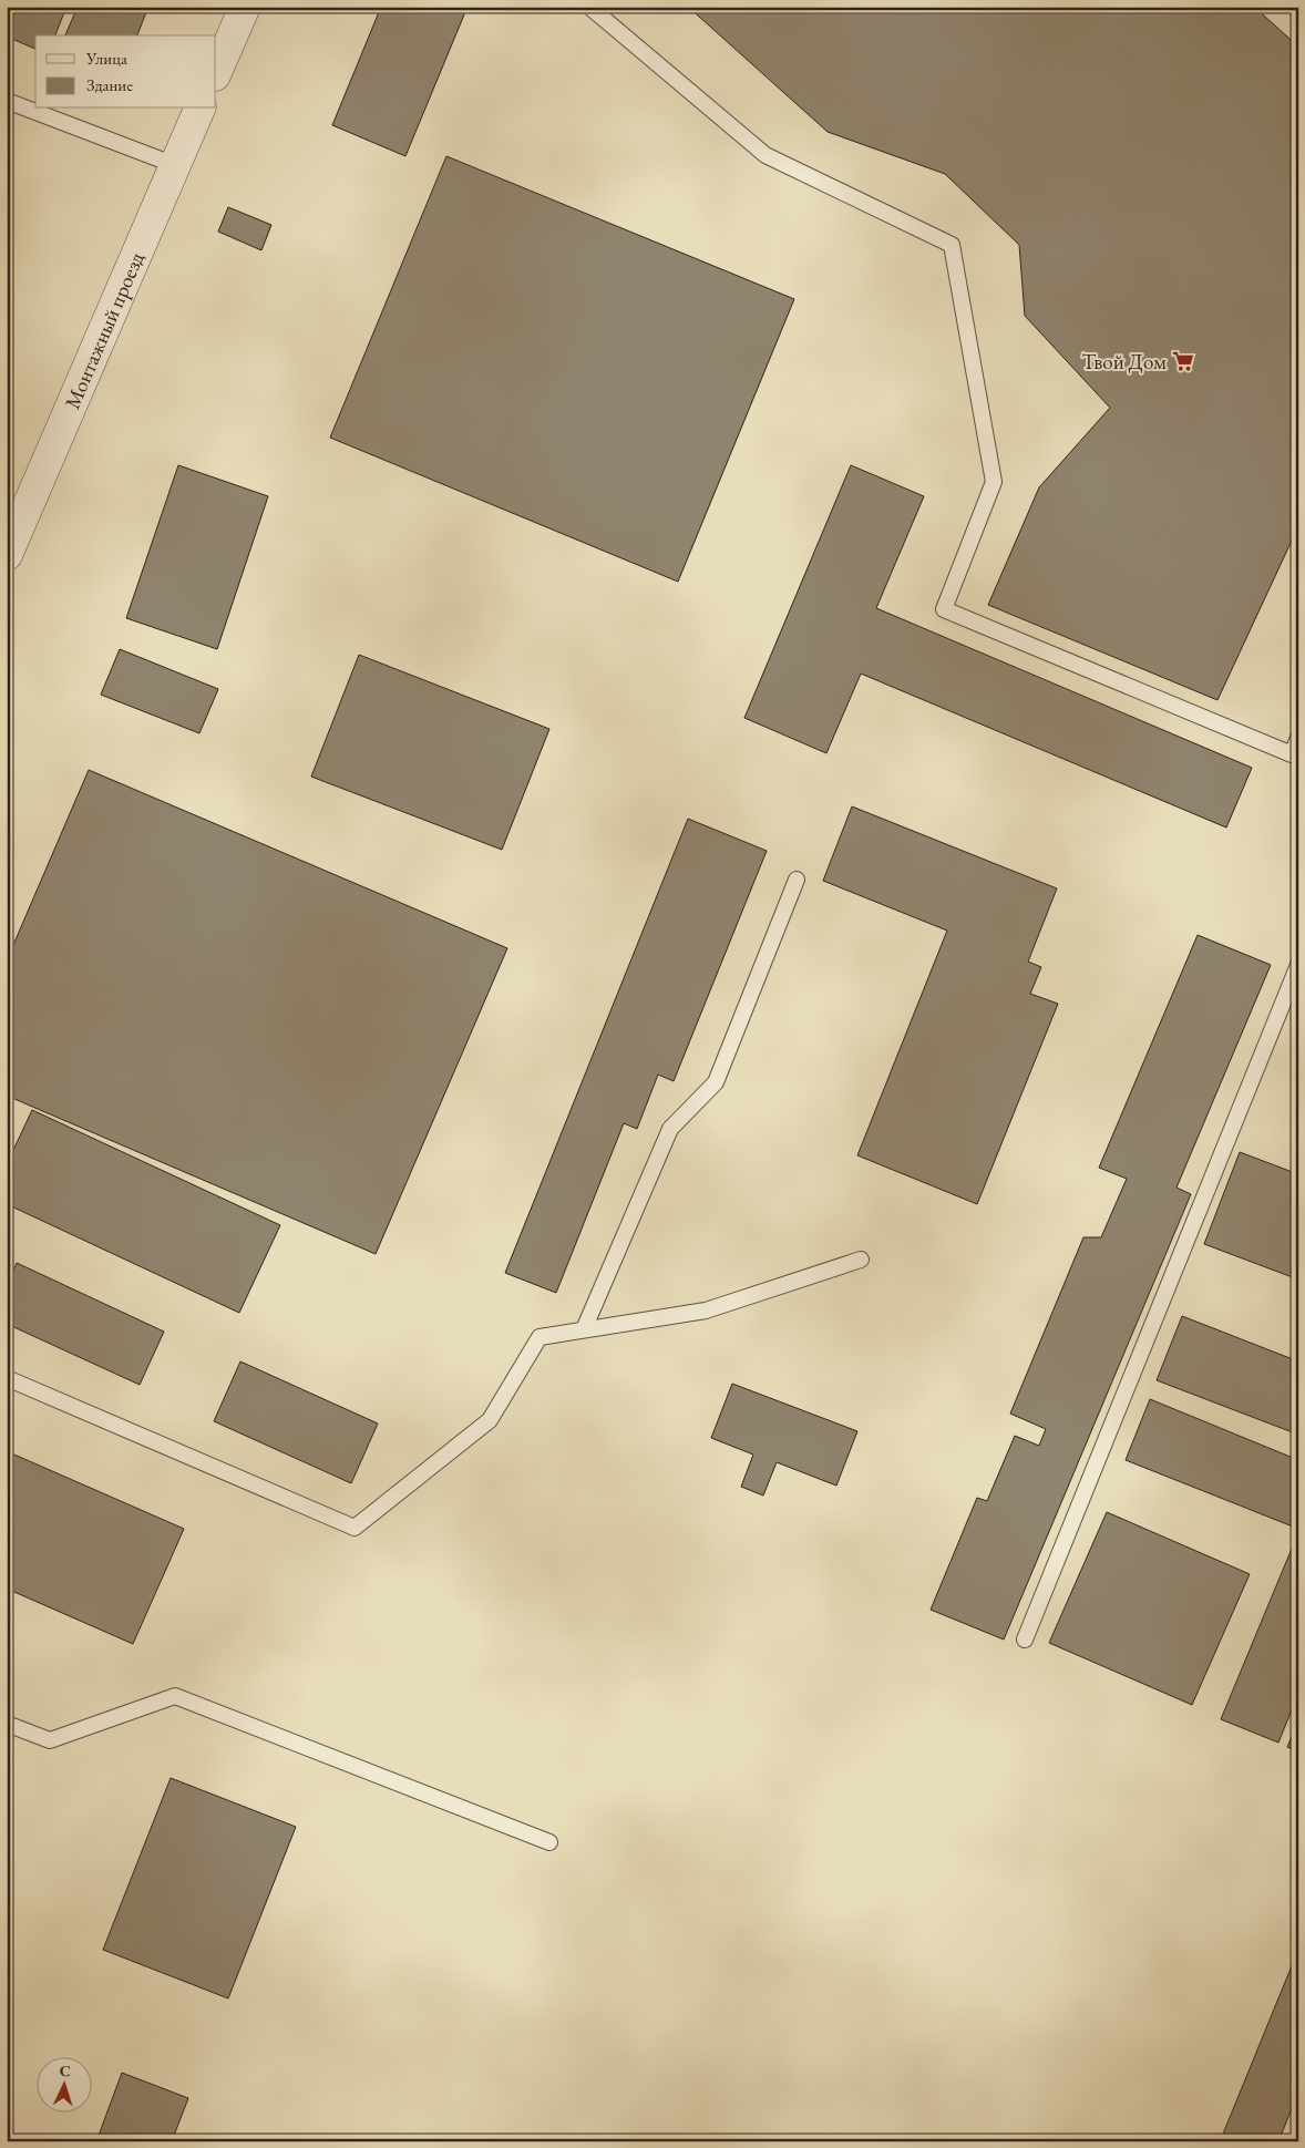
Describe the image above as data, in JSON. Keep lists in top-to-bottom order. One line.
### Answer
{"streets":{"street":["Монтажный проезд"]},"places":{"supermarket":["Твой Дом"]},"legend":["Улица","Здание"],"north":"top"}
